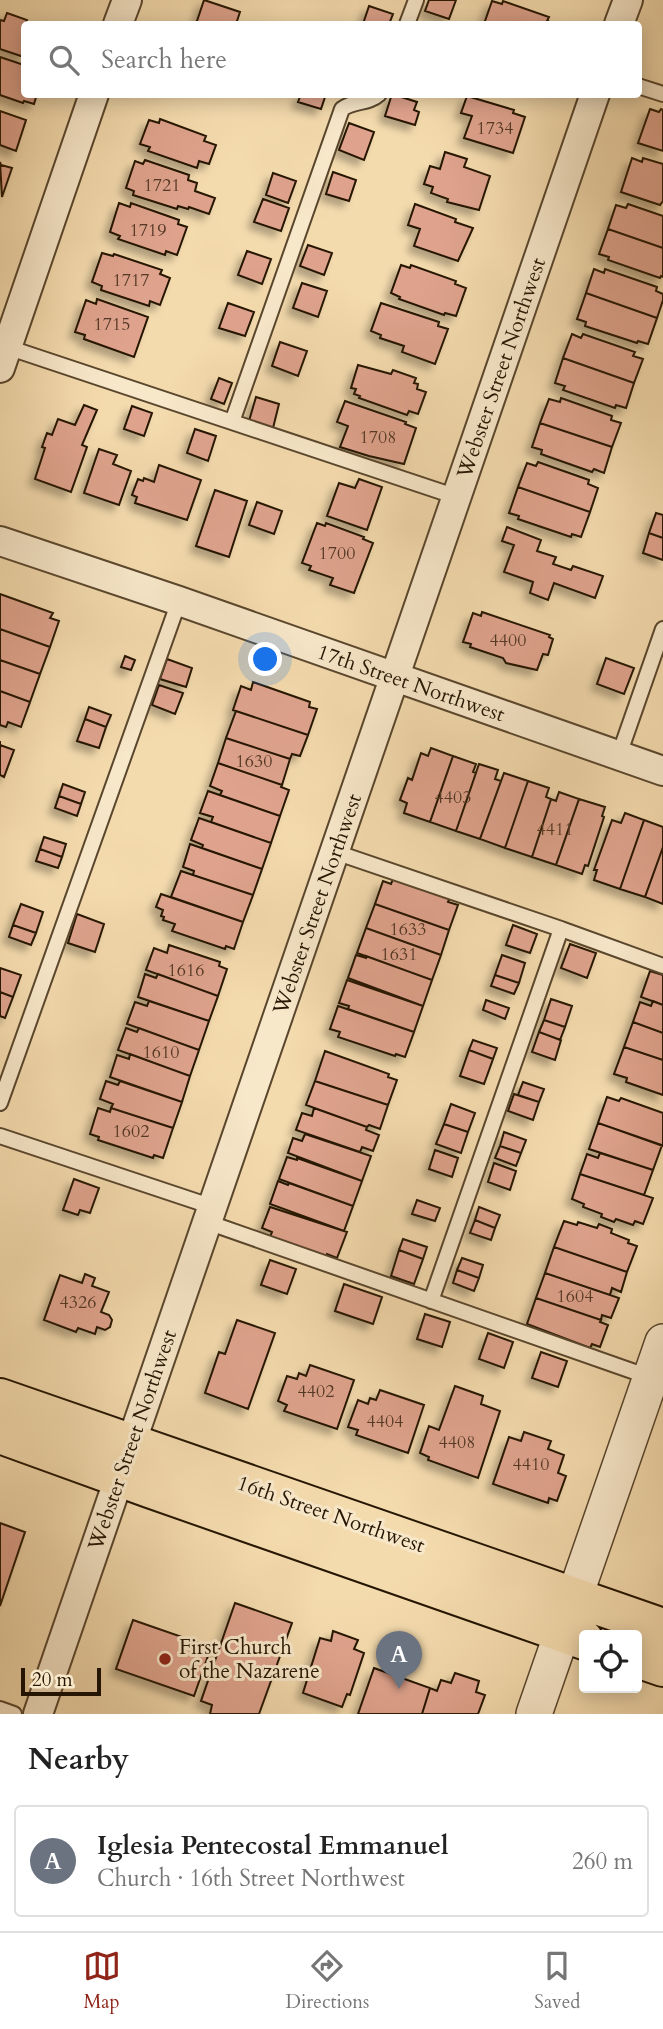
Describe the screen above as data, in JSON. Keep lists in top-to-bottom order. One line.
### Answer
{"streets":{"main road":["16th Street Northwest"],"street":["Webster Street Northwest","17th Street Northwest"]},"crossings":[["Webster Street Northwest","17th Street Northwest"],["Webster Street Northwest","16th Street Northwest"]],"places":["First Church of the Nazarene"],"house_numbers":["1734","1721","1719","1717","1715","1708","1700","4400","1630","4403","4411","1633","1631","1616","1610","1602","1604","4326","4402","4404","4408","4410"],"scale_bar":"20 m","page":{"search":"Search here","pins":"A","scale":"20 m","heading":"Nearby","list":[{"mark":"A","name":"Iglesia Pentecostal Emmanuel","note":"Church · 16th Street Northwest","value":"260 m"}],"nav":["Map","Directions","Saved"]}}
